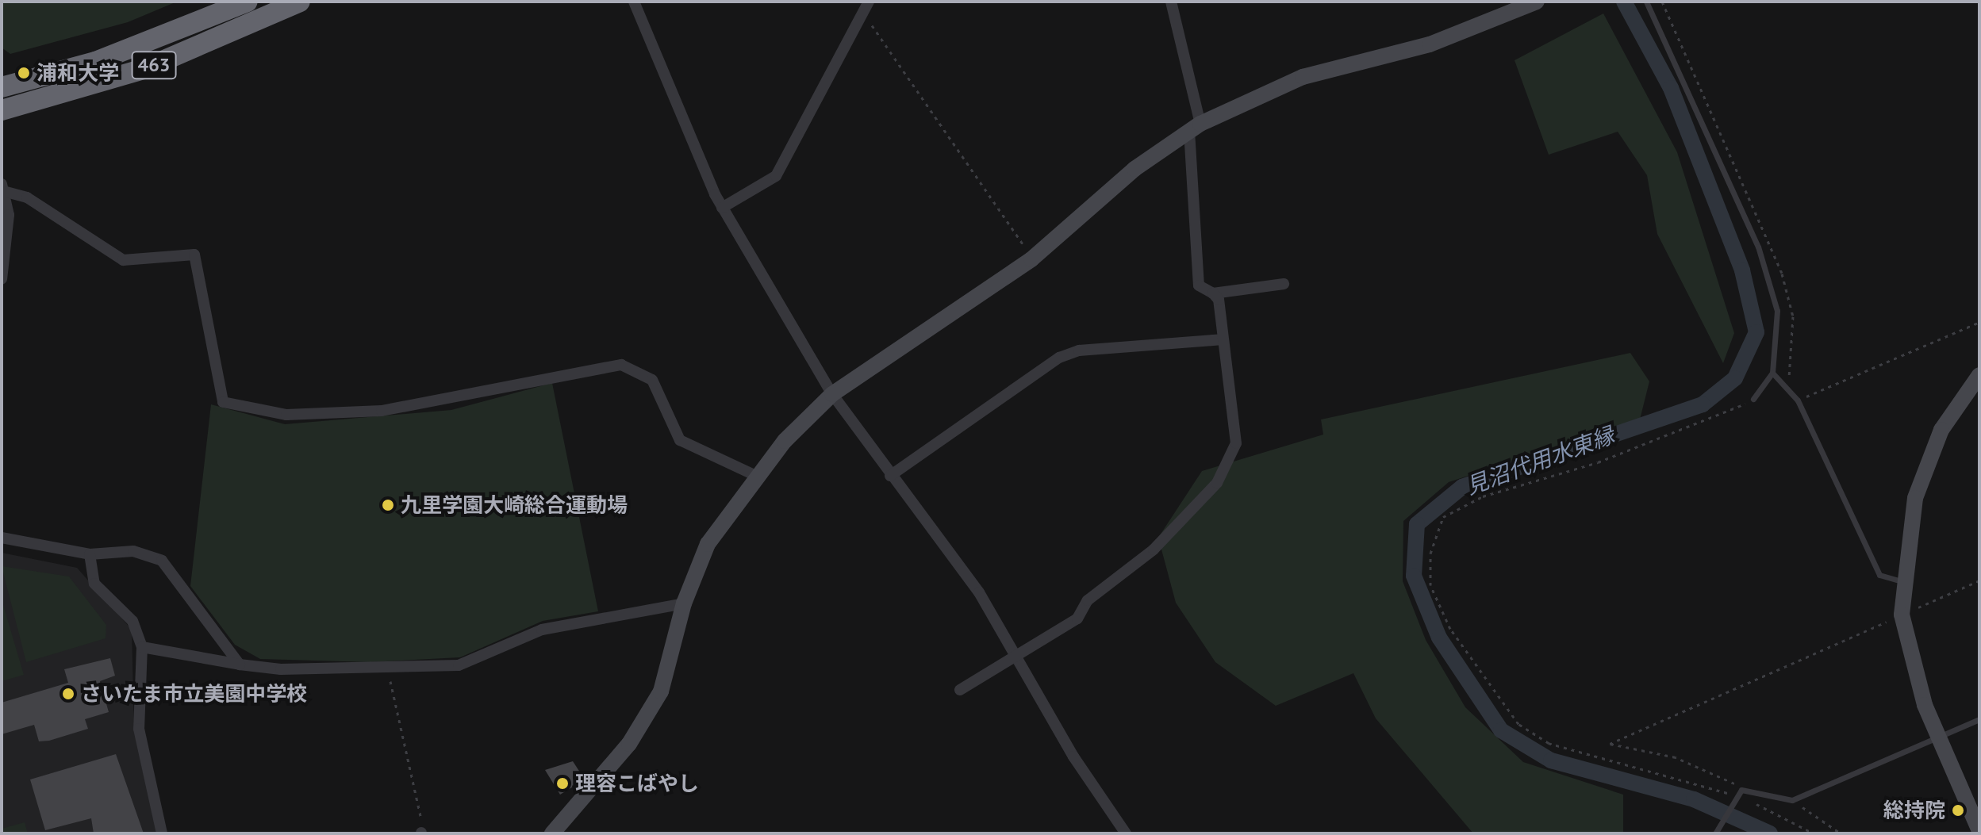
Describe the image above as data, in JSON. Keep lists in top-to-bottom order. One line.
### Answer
{"streets":{"highway":["463"]},"water":["見沼代用水東縁"],"places":["浦和大学","九里学園大崎総合運動場","さいたま市立美園中学校","理容こばやし","総持院"]}
